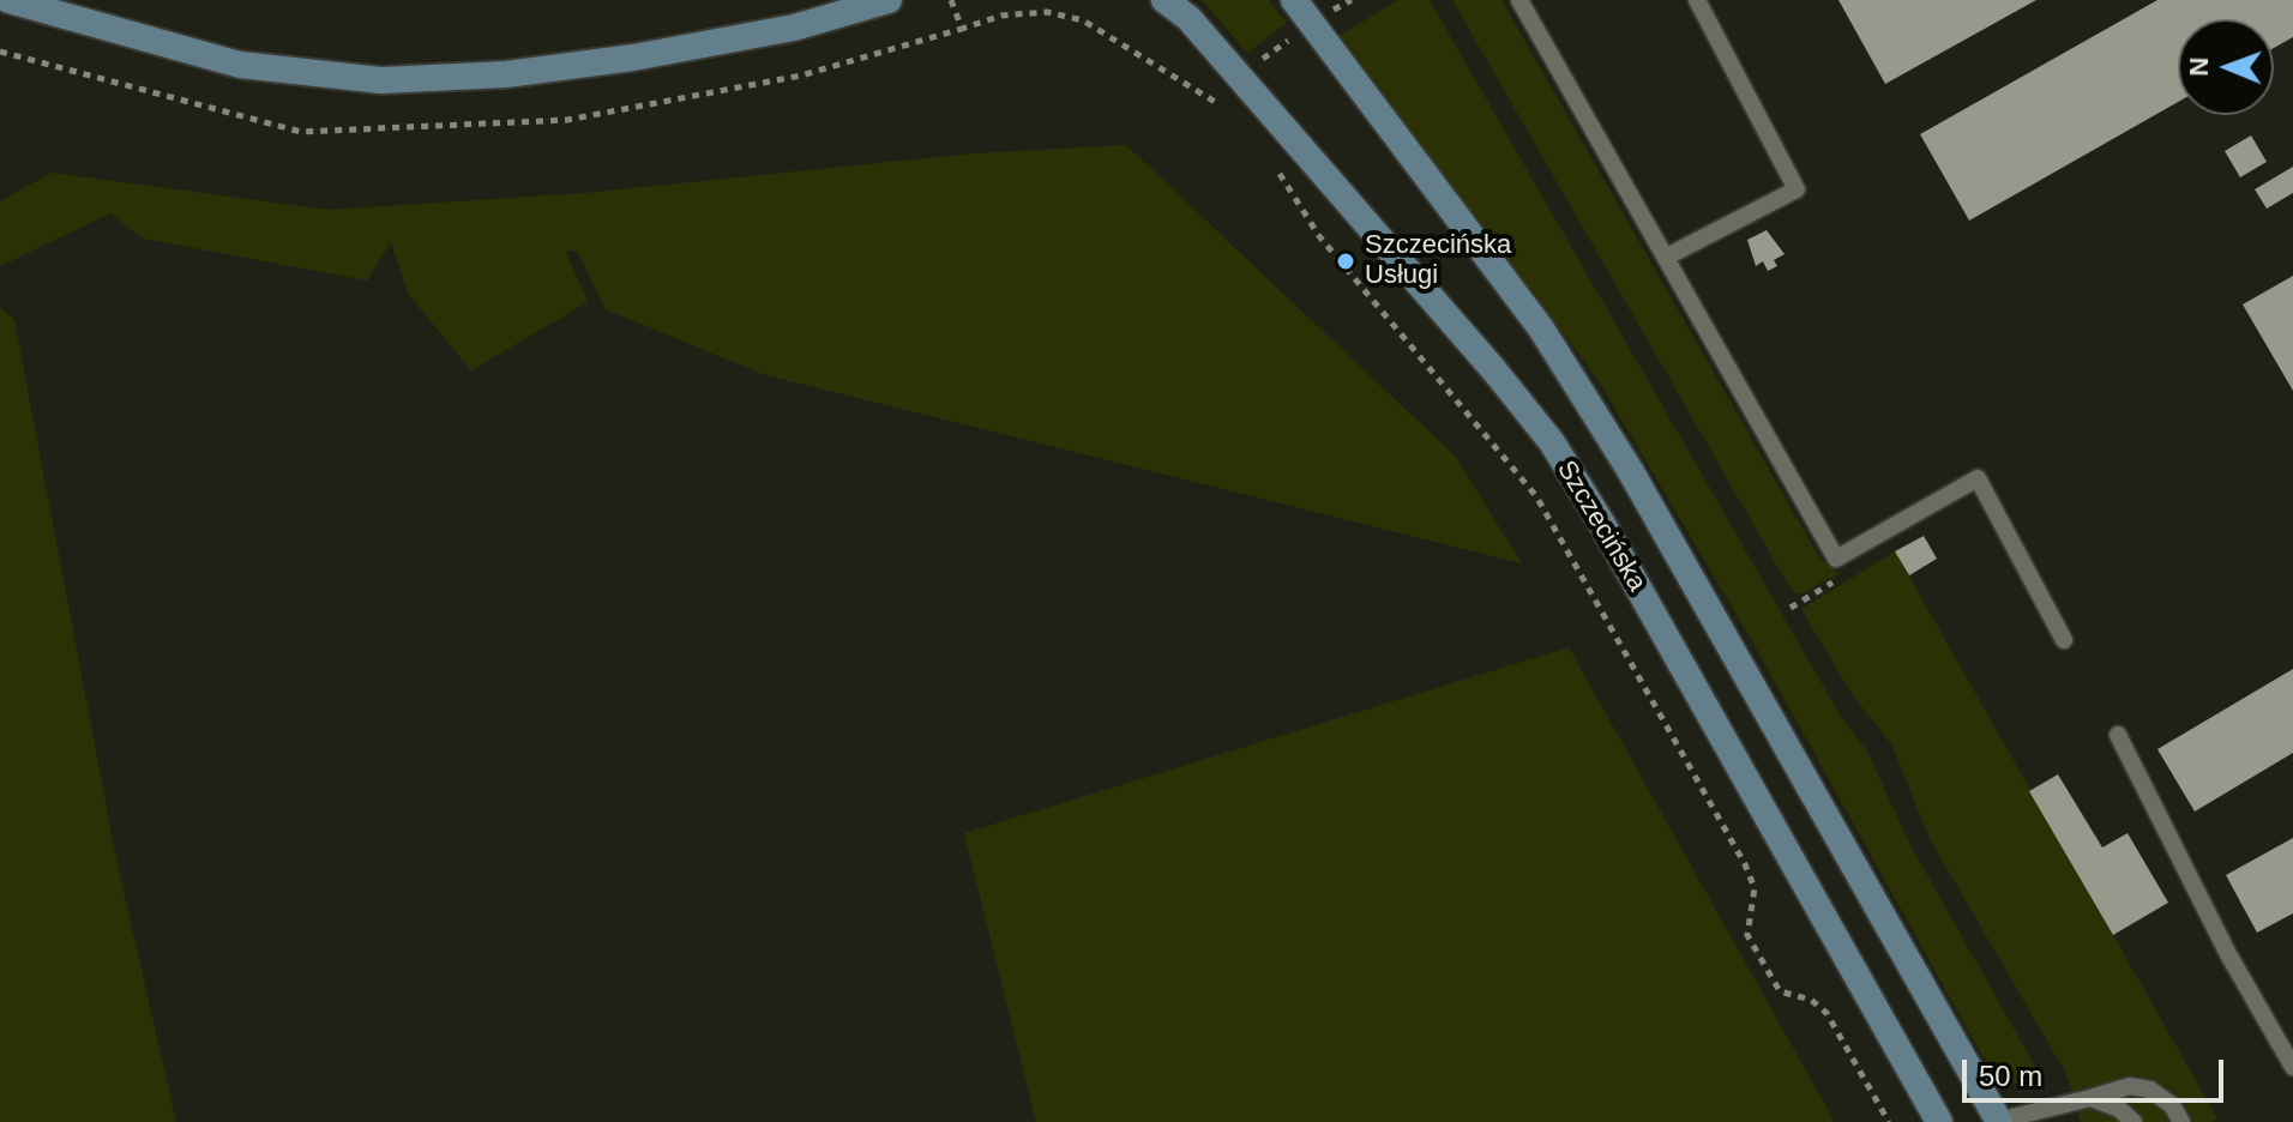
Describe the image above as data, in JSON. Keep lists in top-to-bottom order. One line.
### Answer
{"streets":{"main road":["Szczecińska"]},"places":["Szczecińska Usługi"],"scale_bar":"50 m","north":"left"}
